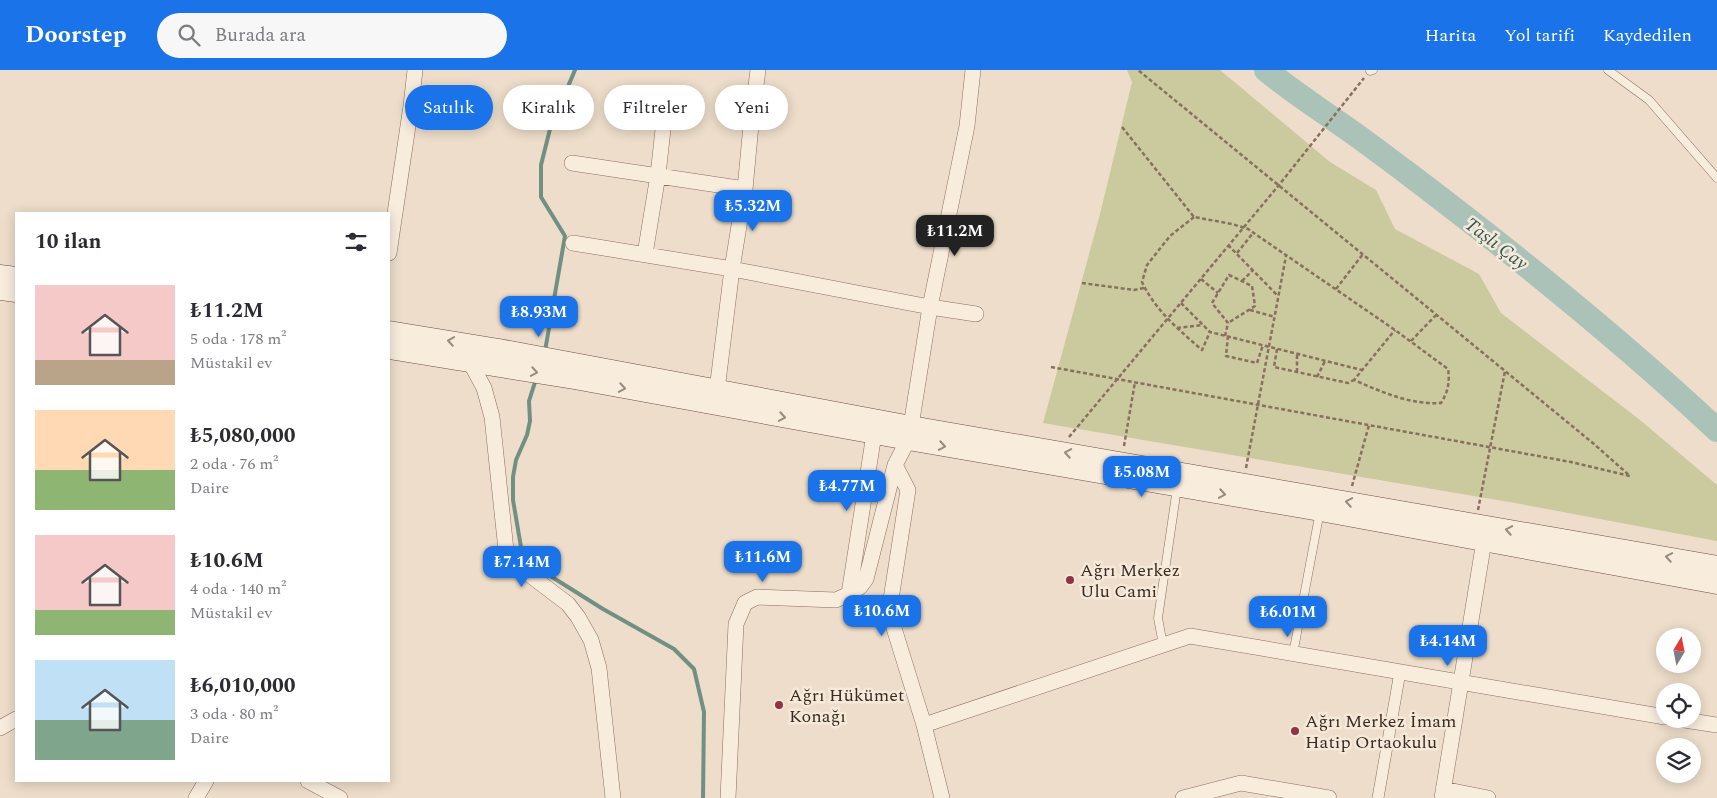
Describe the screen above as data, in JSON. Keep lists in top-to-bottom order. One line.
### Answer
{"water":["Taşlı Çay"],"places":["Ağrı Merkez Ulu Cami","Ağrı Hükümet Konağı","Ağrı Merkez İmam Hatip Ortaokulu"],"north":"top","page":{"header":"Doorstep","search":"Burada ara","nav":["Harita","Yol tarifi","Kaydedilen"],"chip":["Satılık","Kiralık","Filtreler","Yeni"],"price":["₺5.32M","₺11.2M","₺8.93M","₺5.08M","₺4.77M","₺11.6M","₺7.14M","₺10.6M","₺6.01M","₺4.14M"],"heading":"10 ilan","list":[{"name":"₺11.2M","note":"5 oda · 178 m² · Müstakil ev"},{"name":"₺5,080,000","note":"2 oda · 76 m² · Daire"},{"name":"₺10.6M","note":"4 oda · 140 m² · Müstakil ev"},{"name":"₺6,010,000","note":"3 oda · 80 m² · Daire"}]}}
